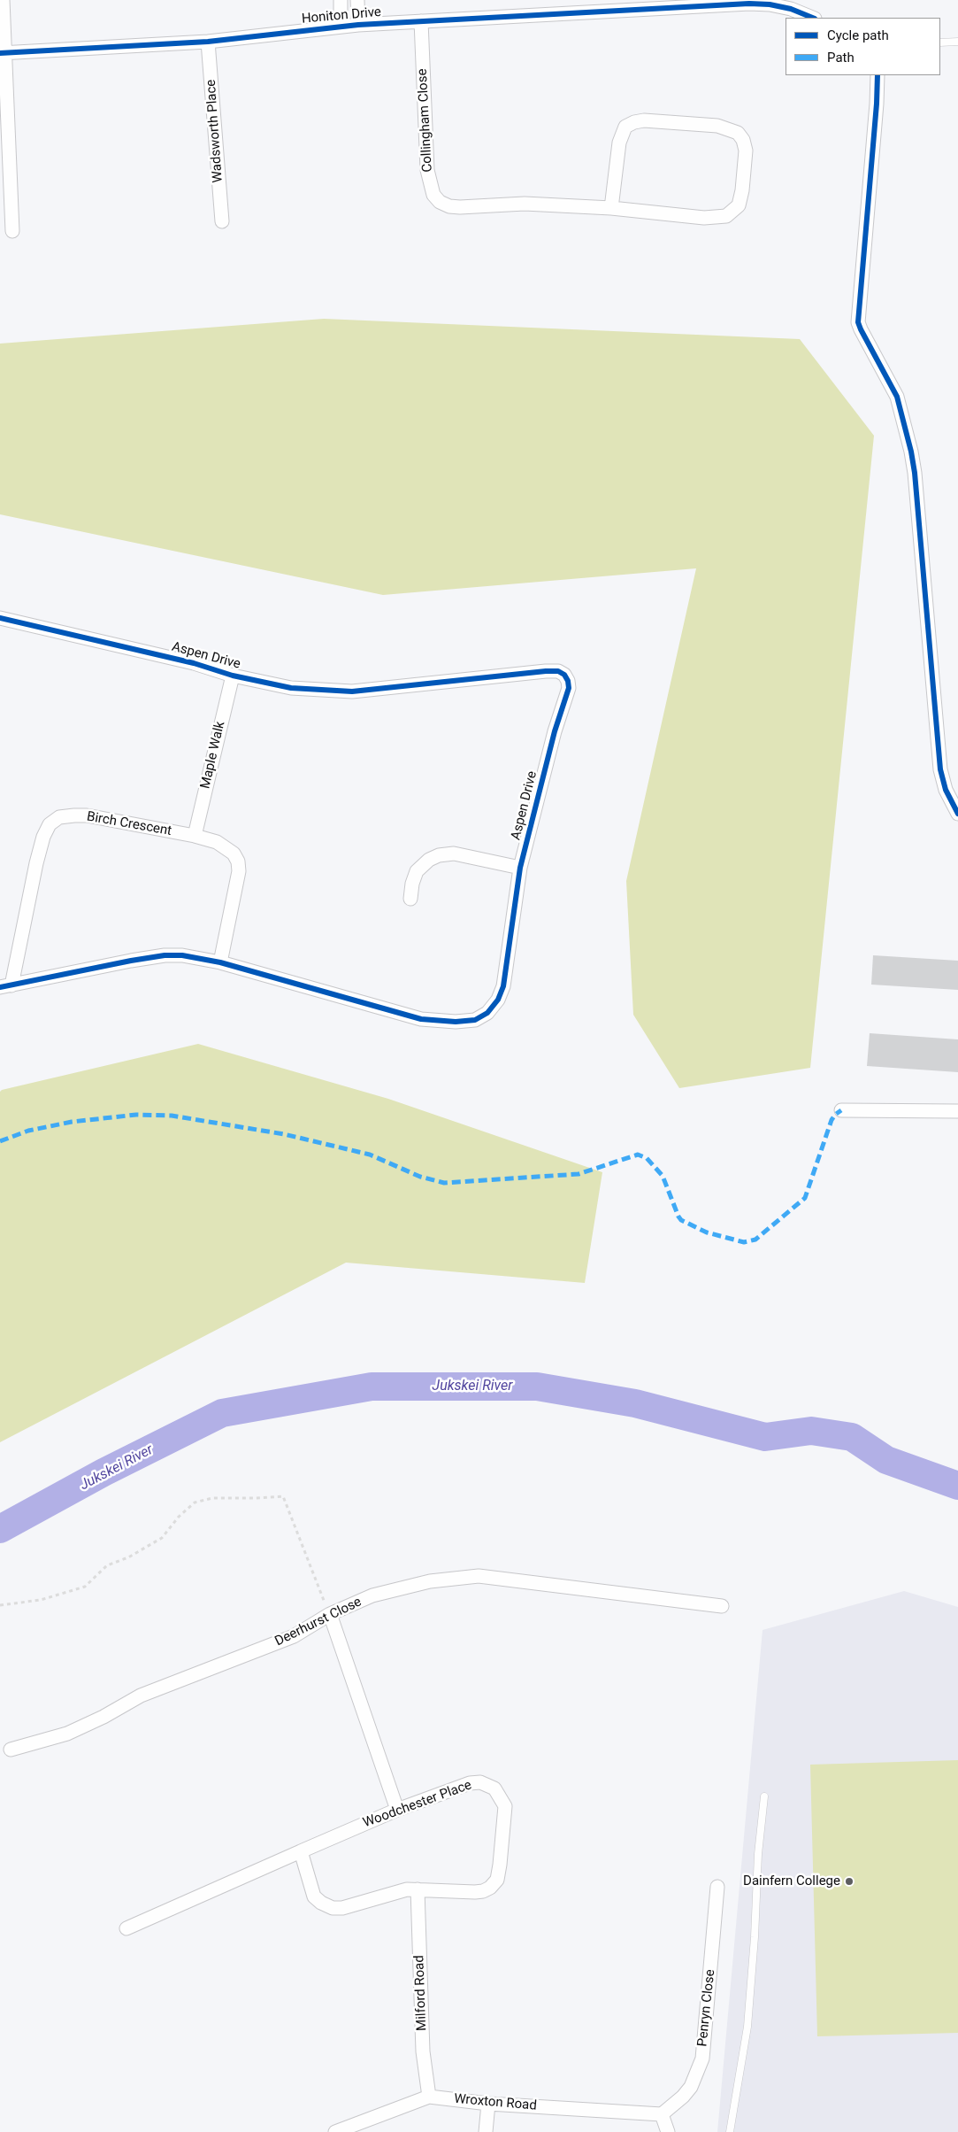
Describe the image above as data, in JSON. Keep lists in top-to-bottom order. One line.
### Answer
{"streets":{"street":["Honiton Drive","Collingham Close","Wadsworth Place","Aspen Drive","Maple Walk","Birch Crescent","Deerhurst Close","Woodchester Place","Milford Road","Penryn Close","Wroxton Road"]},"crossings":[["Honiton Drive","Collingham Close"],["Honiton Drive","Wadsworth Place"],["Aspen Drive","Maple Walk"],["Aspen Drive","Birch Crescent"],["Maple Walk","Birch Crescent"],["Woodchester Place","Milford Road"],["Milford Road","Wroxton Road"],["Penryn Close","Wroxton Road"]],"water":["Jukskei River"],"places":["Dainfern College"],"legend":["Cycle path","Path"]}
